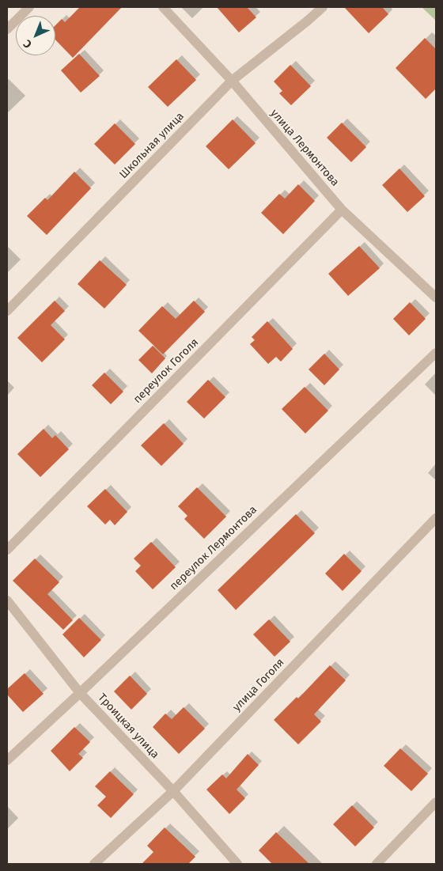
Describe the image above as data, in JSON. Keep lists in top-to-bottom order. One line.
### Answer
{"streets":{"street":["Школьная улица","улица Лермонтова","переулок Гоголя","переулок Лермонтова","улица Гоголя","Троицкая улица"]},"crossings":[["Школьная улица","улица Лермонтова"],["улица Лермонтова","переулок Гоголя"],["переулок Лермонтова","Троицкая улица"],["улица Гоголя","Троицкая улица"]],"north":"bottom left"}
